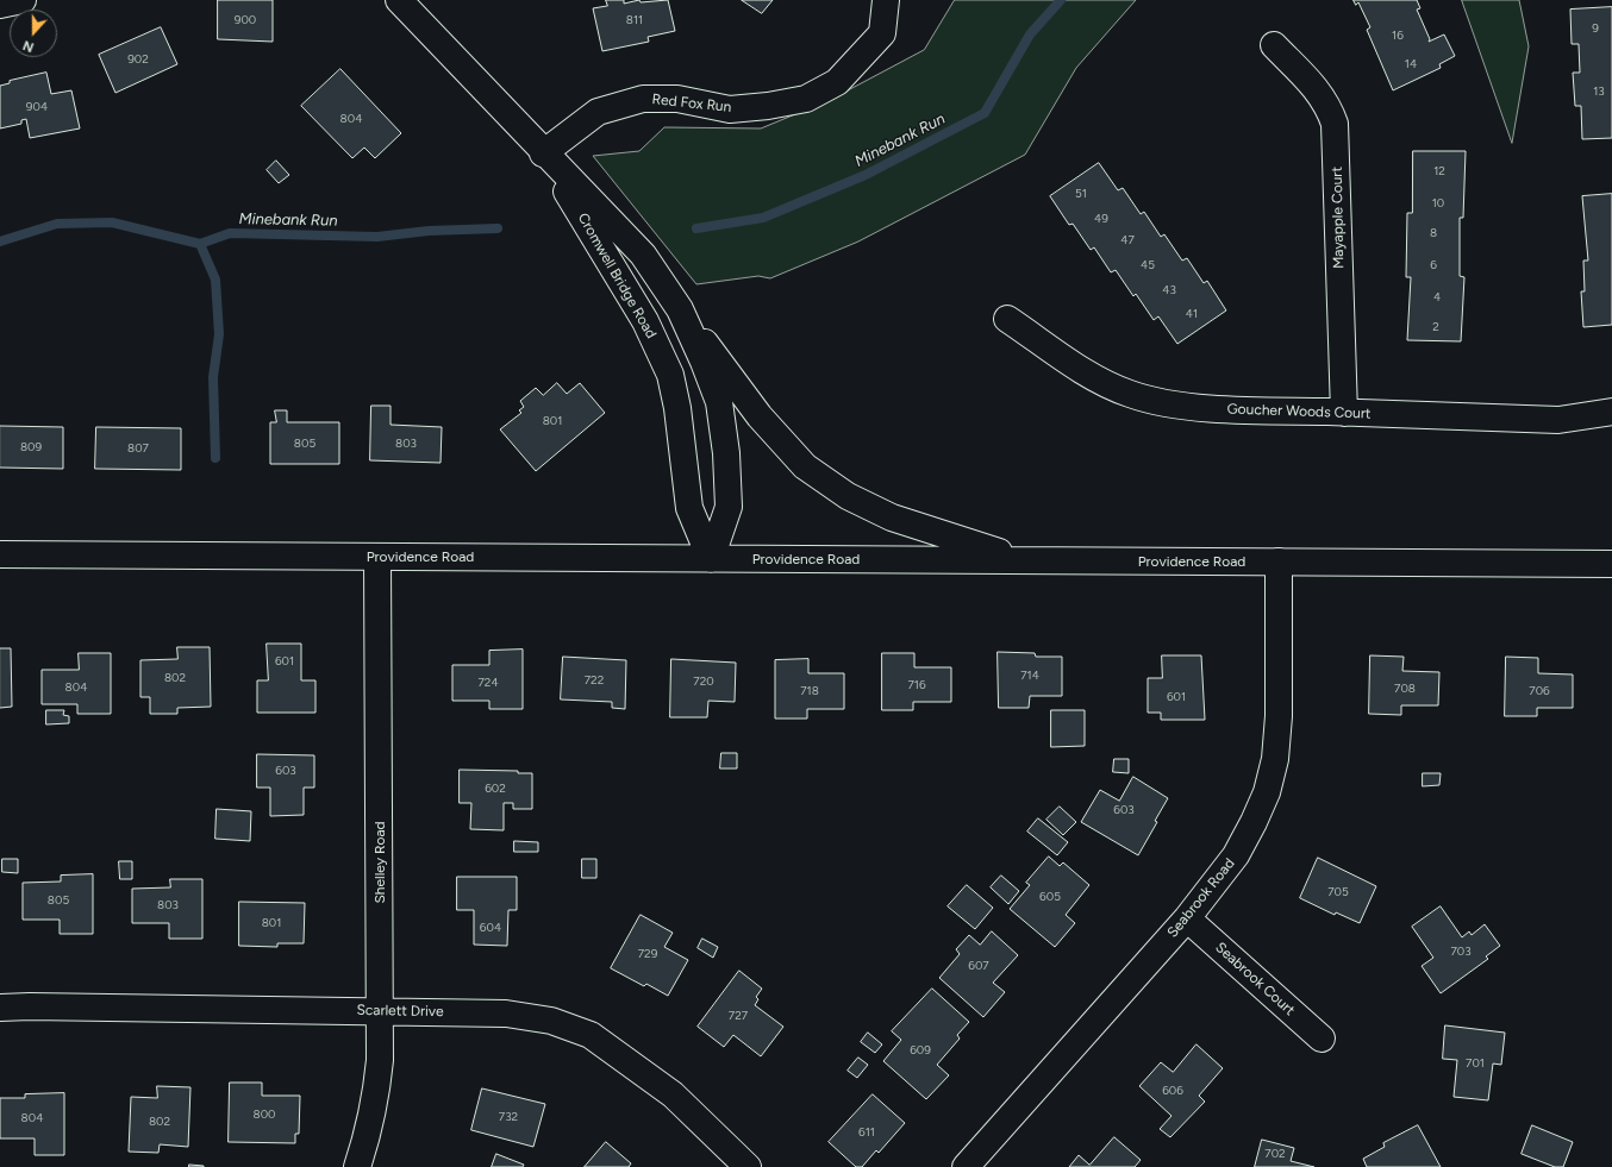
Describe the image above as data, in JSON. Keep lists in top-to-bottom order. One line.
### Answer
{"streets":{"street":["Red Fox Run","Mayapple Court","Cromwell Bridge Road","Goucher Woods Court","Providence Road","Shelley Road","Seabrook Road","Seabrook Court","Scarlett Drive"]},"crossings":[["Red Fox Run","Cromwell Bridge Road"],["Mayapple Court","Goucher Woods Court"],["Cromwell Bridge Road","Providence Road"],["Providence Road","Shelley Road"],["Providence Road","Seabrook Road"],["Shelley Road","Scarlett Drive"],["Seabrook Road","Seabrook Court"]],"water":["Minebank Run"],"house_numbers":["900","811","9","16","902","14","13","904","804","12","51","10","49","8","47","45","6","43","4","41","2","801","805","803","809","807","601","714","802","722","720","724","716","804","708","718","706","601","603","602","603","705","605","805","803","801","604","703","729","607","727","609","701","606","800","732","804","802","611","702"],"north":"bottom"}
